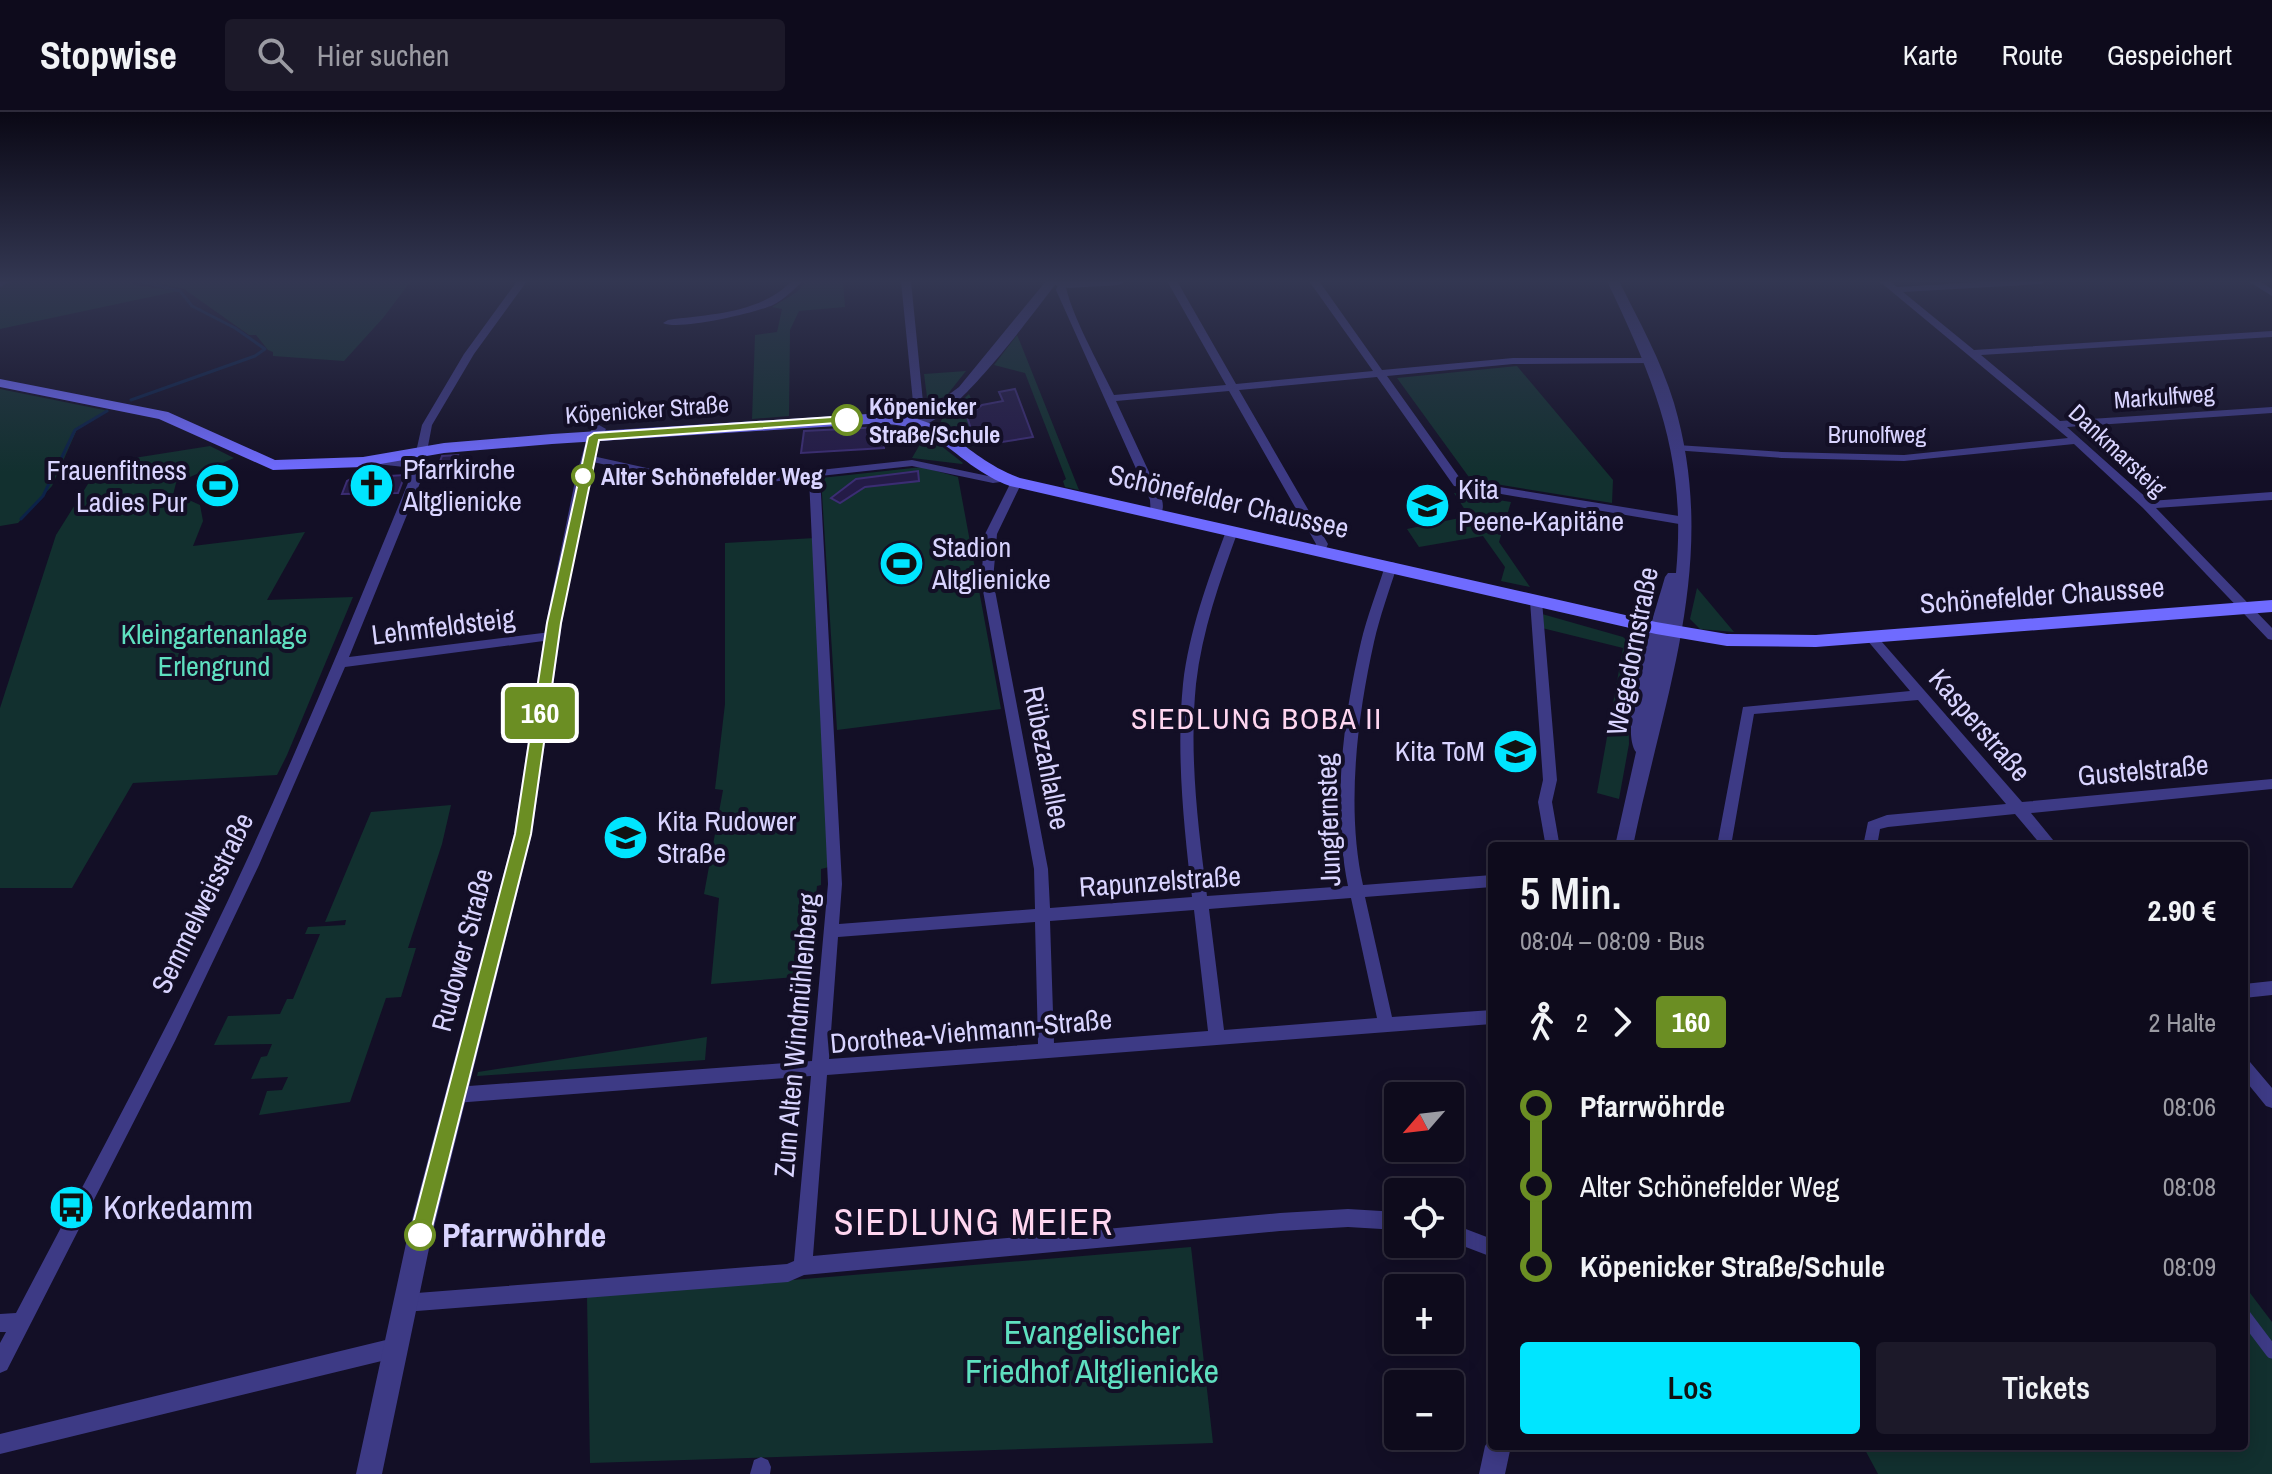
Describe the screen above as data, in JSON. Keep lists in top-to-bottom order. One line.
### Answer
{"streets":{"main road":["Köpenicker Straße","Schönefelder Chaussee"],"street":["Markulfweg","Brunolfweg","Dankmarsteig","Lehmfeldsteig","Wegedornstraße","Kasperstraße","Rübezahlallee","Gustelstraße","Jungfernsteg","Rapunzelstraße","Semmelweisstraße","Rudower Straße","Dorothea-Viehmann-Straße","Zum Alten Windmühlenberg"]},"crossings":[["Markulfweg","Dankmarsteig"],["Köpenicker Straße","Schönefelder Chaussee"],["Köpenicker Straße","Semmelweisstraße"],["Köpenicker Straße","Rudower Straße"],["Brunolfweg","Dankmarsteig"],["Brunolfweg","Wegedornstraße"],["Dankmarsteig","Schönefelder Chaussee"],["Schönefelder Chaussee","Wegedornstraße"],["Schönefelder Chaussee","Kasperstraße"],["Schönefelder Chaussee","Rübezahlallee"],["Schönefelder Chaussee","Jungfernsteg"],["Lehmfeldsteig","Semmelweisstraße"],["Lehmfeldsteig","Rudower Straße"],["Kasperstraße","Gustelstraße"],["Rübezahlallee","Rapunzelstraße"],["Rübezahlallee","Dorothea-Viehmann-Straße"],["Jungfernsteg","Rapunzelstraße"],["Jungfernsteg","Dorothea-Viehmann-Straße"],["Rapunzelstraße","Zum Alten Windmühlenberg"],["Rudower Straße","Dorothea-Viehmann-Straße"],["Dorothea-Viehmann-Straße","Zum Alten Windmühlenberg"]],"districts":["SIEDLUNG BOBA II","SIEDLUNG MEIER"],"parks":["Kleingartenanlage Erlengrund","Evangelischer Friedhof Altglienicke"],"places":{"other":["Köpenicker Straße/Schule","Alter Schönefelder Weg","Pfarrwöhrde"],"church":["Pfarrkirche Altglienicke"],"sports":["Frauenfitness Ladies Pur","Stadion Altglienicke"],"school or university":["Kita Peene-Kapitäne","Kita ToM","Kita Rudower Straße"],"bus stop":["Korkedamm"]},"lines":["bus line 160"],"north":"bottom left","page":{"header":"Stopwise","search":"Hier suchen","nav":["Karte","Route","Gespeichert"],"on_map":"160","heading":["5 Min.","08:04 – 08:09 · Bus","2.90 €"],"legs":["2","160","2 Halte"],"list":[{"name":"Pfarrwöhrde","value":"08:06"},{"name":"Alter Schönefelder Weg","value":"08:08"},{"name":"Köpenicker Straße/Schule","value":"08:09"}],"map_buttons":["+","−"],"buttons":["Los","Tickets"]}}
